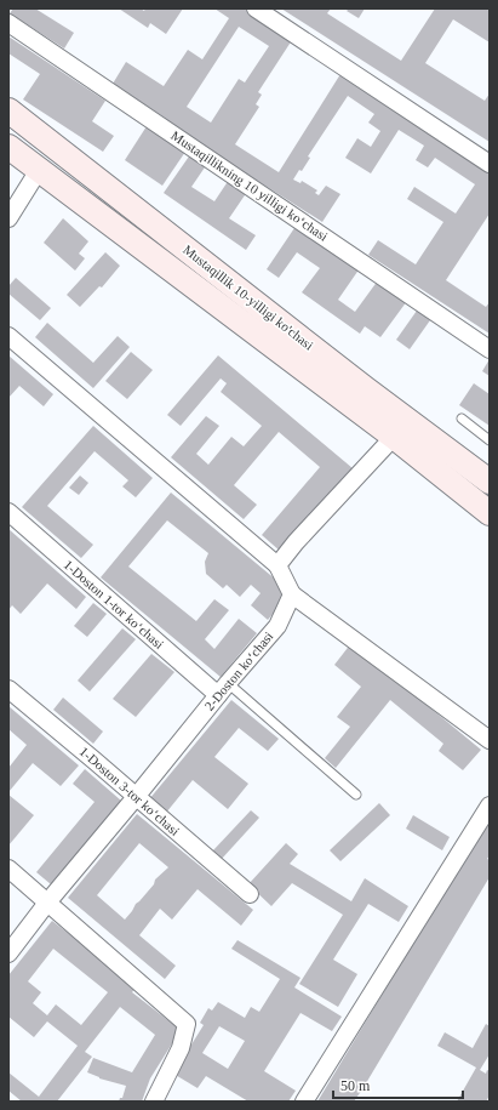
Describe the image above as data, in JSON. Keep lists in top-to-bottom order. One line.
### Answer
{"streets":{"main road":["Mustaqillik 10-yilligi ko'chasi"],"street":["Mustaqillikning 10 yilligi koʻchasi","1-Doston 1-tor koʻchasi","2-Doston koʻchasi","1-Doston 3-tor koʻchasi"]},"crossings":[["1-Doston 1-tor koʻchasi","2-Doston koʻchasi"],["2-Doston koʻchasi","1-Doston 3-tor koʻchasi"]],"scale_bar":"50 m"}
